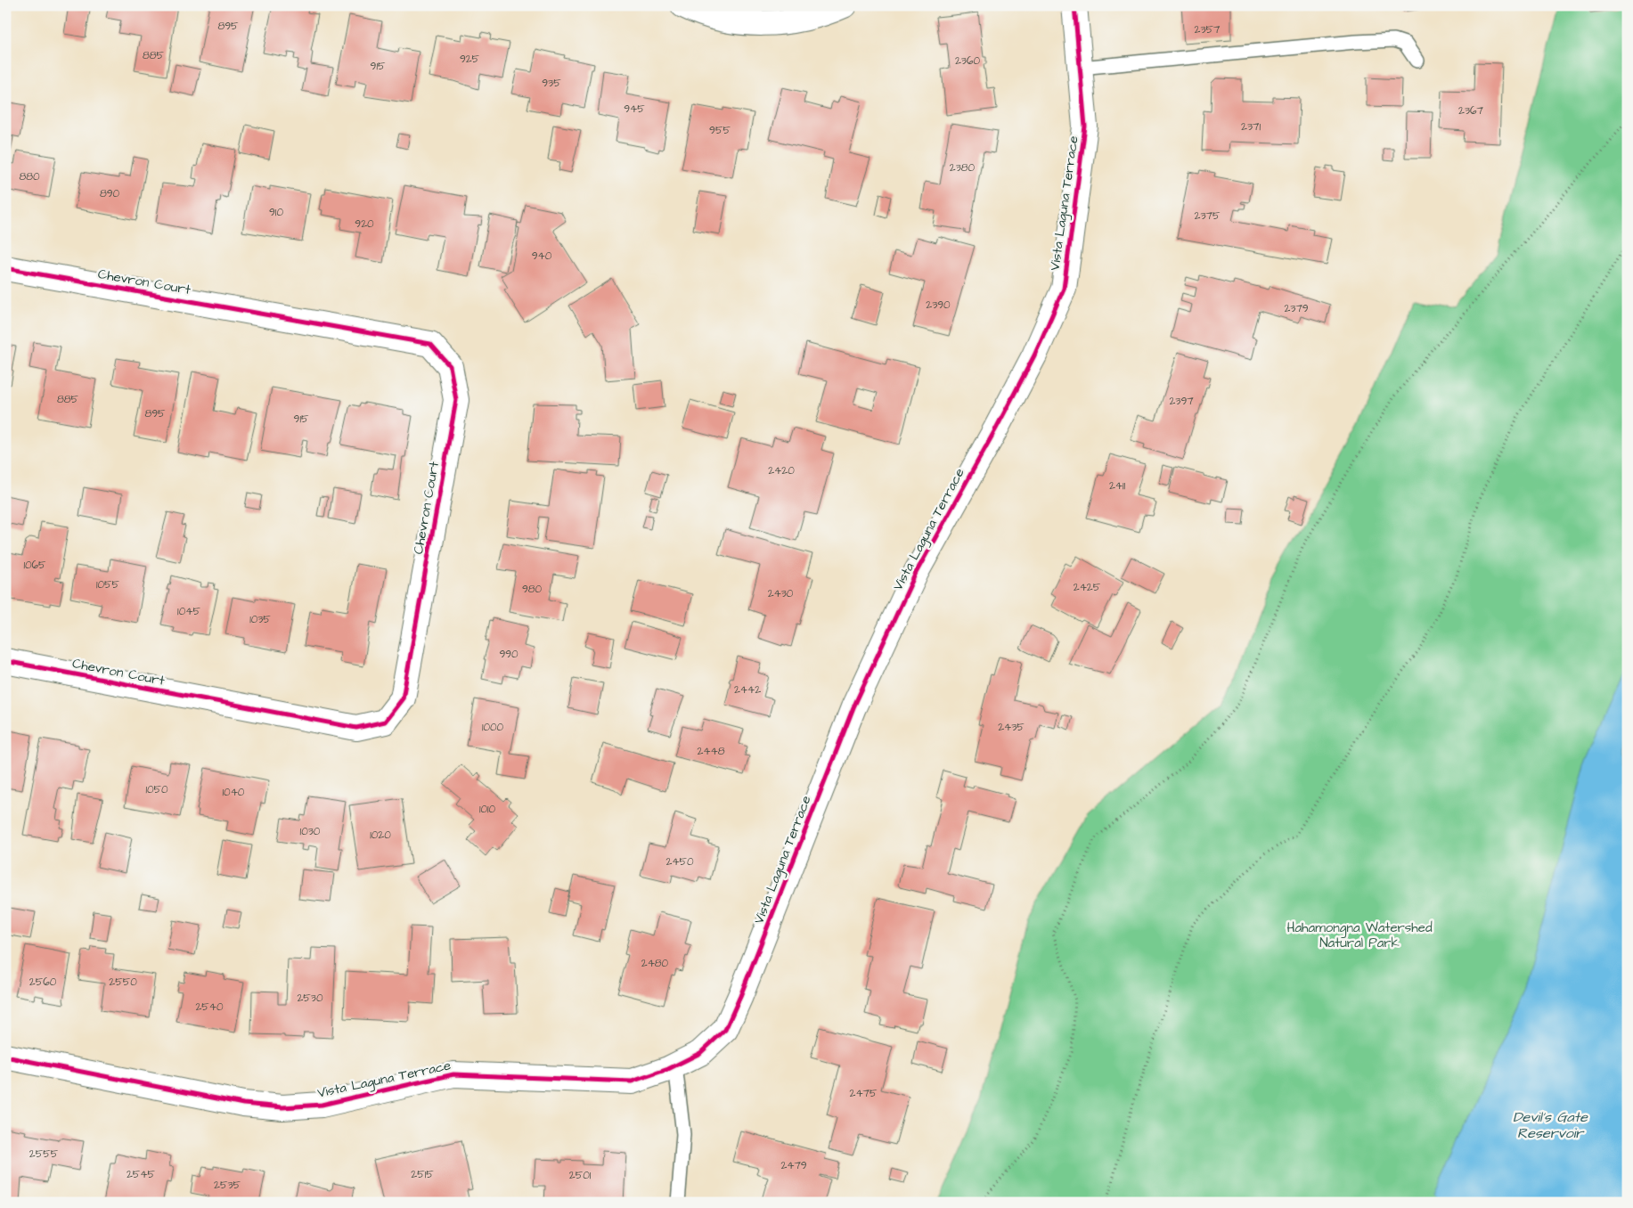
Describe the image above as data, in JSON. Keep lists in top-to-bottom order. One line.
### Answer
{"streets":{"street":["Vista Laguna Terrace","Chevron Court"]},"water":["Devil's Gate Reservoir"],"parks":["Hahamongna Watershed Natural Park"],"house_numbers":["895","2357","885","925","2360","915","935","945","2367","2371","955","2380","880","890","910","2375","920","940","2390","2379","885","2397","895","915","2420","2411","1065","1055","2425","980","2430","1045","1035","990","2442","1000","2435","2448","1050","1040","1010","1030","1020","2450","2480","2560","2550","2530","2540","2475","2555","2479","2545","2515","2501","2535"]}
